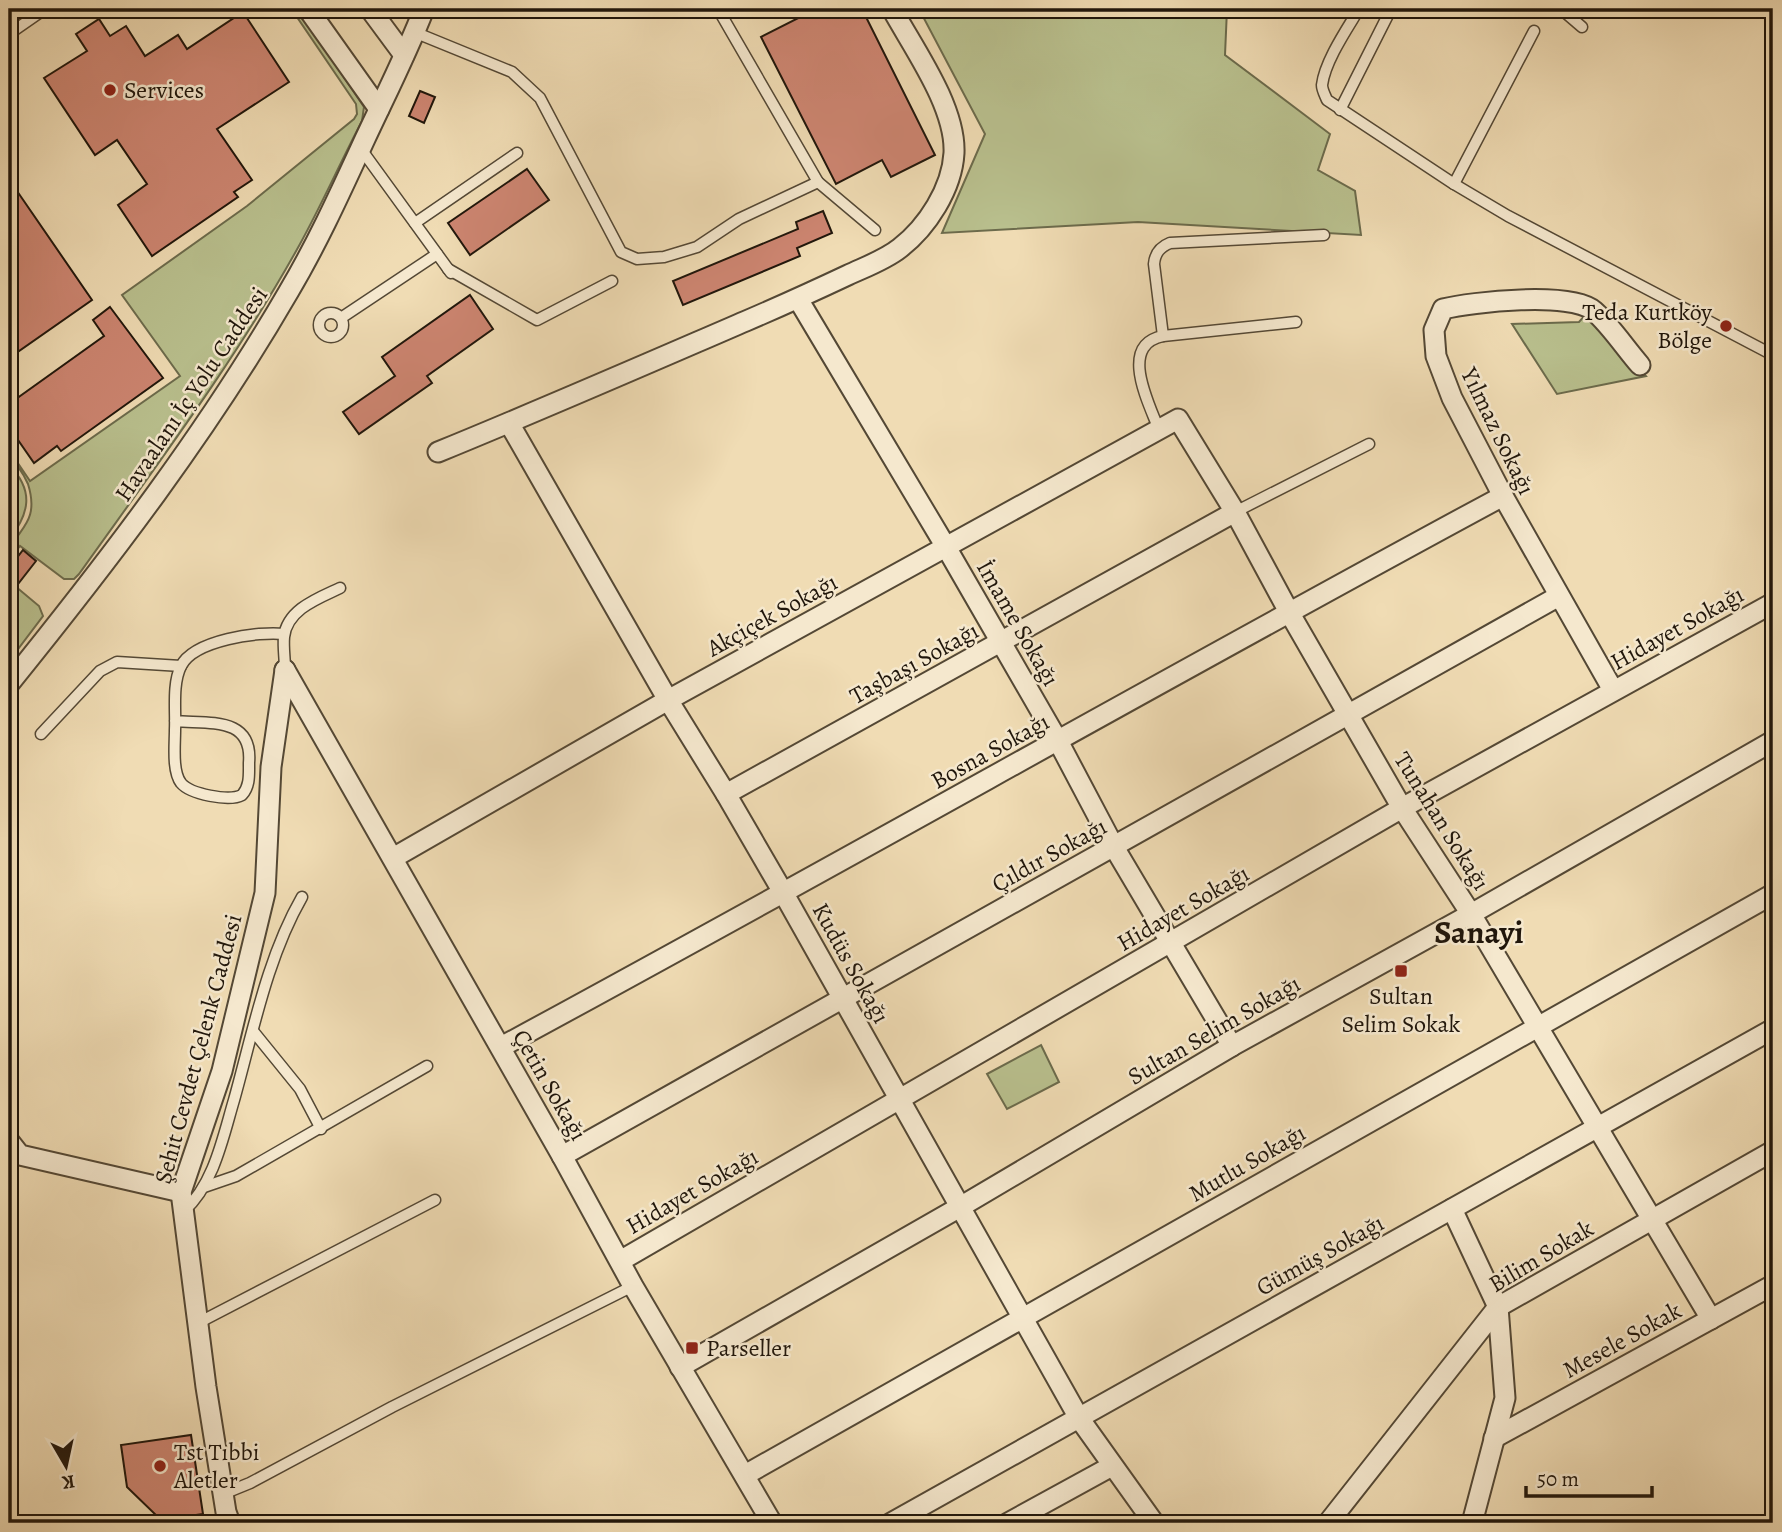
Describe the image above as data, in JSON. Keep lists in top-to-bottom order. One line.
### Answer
{"streets":{"street":["Havaalanı İç Yolu Caddesi","Yılmaz Sokağı","Akçiçek Sokağı","İmame Sokağı","Hidayet Sokağı","Taşbaşı Sokağı","Bosna Sokağı","Tunahan Sokağı","Çıldır Sokağı","Kudüs Sokağı","Sultan Selim Sokağı","Şehit Cevdet Çelenk Caddesi","Çetin Sokağı","Mutlu Sokağı","Gümüş Sokağı","Bilim Sokak","Mesele Sokak"]},"crossings":[["Yılmaz Sokağı","Hidayet Sokağı"],["Yılmaz Sokağı","Bosna Sokağı"],["Yılmaz Sokağı","Çıldır Sokağı"],["Akçiçek Sokağı","İmame Sokağı"],["Akçiçek Sokağı","Tunahan Sokağı"],["Akçiçek Sokağı","Kudüs Sokağı"],["Akçiçek Sokağı","Çetin Sokağı"],["İmame Sokağı","Hidayet Sokağı"],["İmame Sokağı","Taşbaşı Sokağı"],["İmame Sokağı","Bosna Sokağı"],["İmame Sokağı","Çıldır Sokağı"],["İmame Sokağı","Sultan Selim Sokağı"],["Hidayet Sokağı","Tunahan Sokağı"],["Hidayet Sokağı","Kudüs Sokağı"],["Hidayet Sokağı","Çetin Sokağı"],["Taşbaşı Sokağı","Tunahan Sokağı"],["Taşbaşı Sokağı","Kudüs Sokağı"],["Bosna Sokağı","Tunahan Sokağı"],["Bosna Sokağı","Kudüs Sokağı"],["Bosna Sokağı","Çetin Sokağı"],["Tunahan Sokağı","Çıldır Sokağı"],["Tunahan Sokağı","Sultan Selim Sokağı"],["Tunahan Sokağı","Mutlu Sokağı"],["Tunahan Sokağı","Gümüş Sokağı"],["Tunahan Sokağı","Bilim Sokak"],["Tunahan Sokağı","Mesele Sokak"],["Çıldır Sokağı","Kudüs Sokağı"],["Çıldır Sokağı","Çetin Sokağı"],["Kudüs Sokağı","Sultan Selim Sokağı"],["Kudüs Sokağı","Mutlu Sokağı"],["Kudüs Sokağı","Gümüş Sokağı"],["Sultan Selim Sokağı","Çetin Sokağı"],["Şehit Cevdet Çelenk Caddesi","Çetin Sokağı"],["Çetin Sokağı","Mutlu Sokağı"]],"districts":["Sanayi"],"places":{"other":["Services","Teda Kurtköy Bölge","Tst Tıbbi Aletler"],"transit":["Sultan Selim Sokak","Parseller"]},"scale_bar":"50 m","north":"bottom"}
